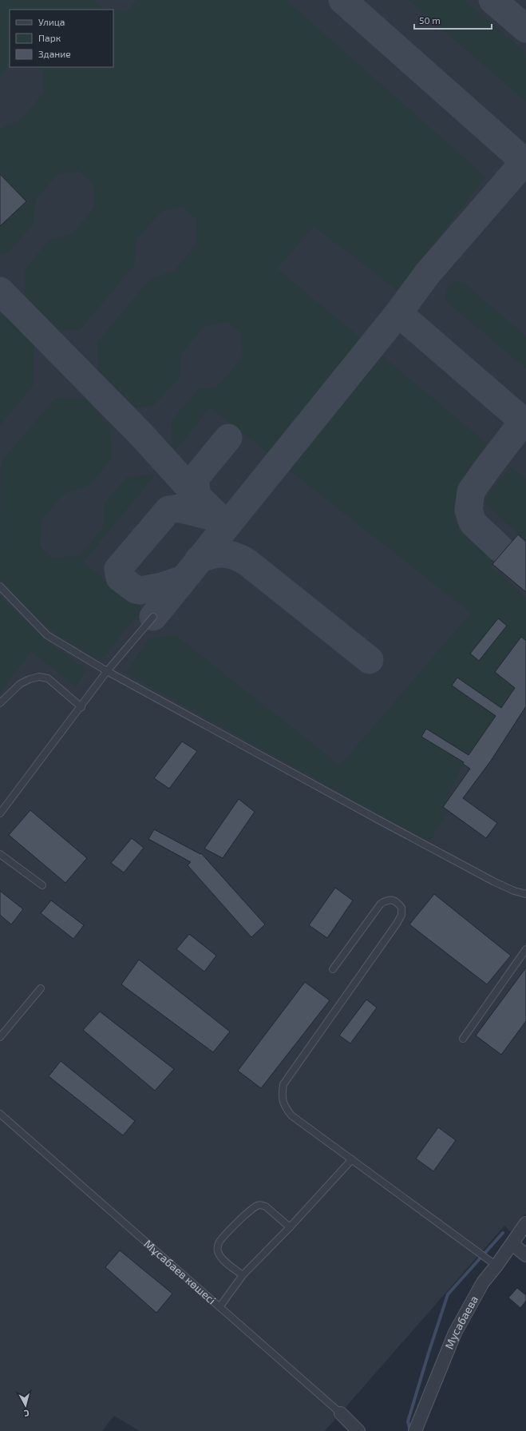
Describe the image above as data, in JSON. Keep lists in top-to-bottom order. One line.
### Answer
{"streets":{"street":["Мұсабаев көшесі","Мусабаева"]},"legend":["Улица","Парк","Здание"],"scale_bar":"50 m","north":"bottom"}
